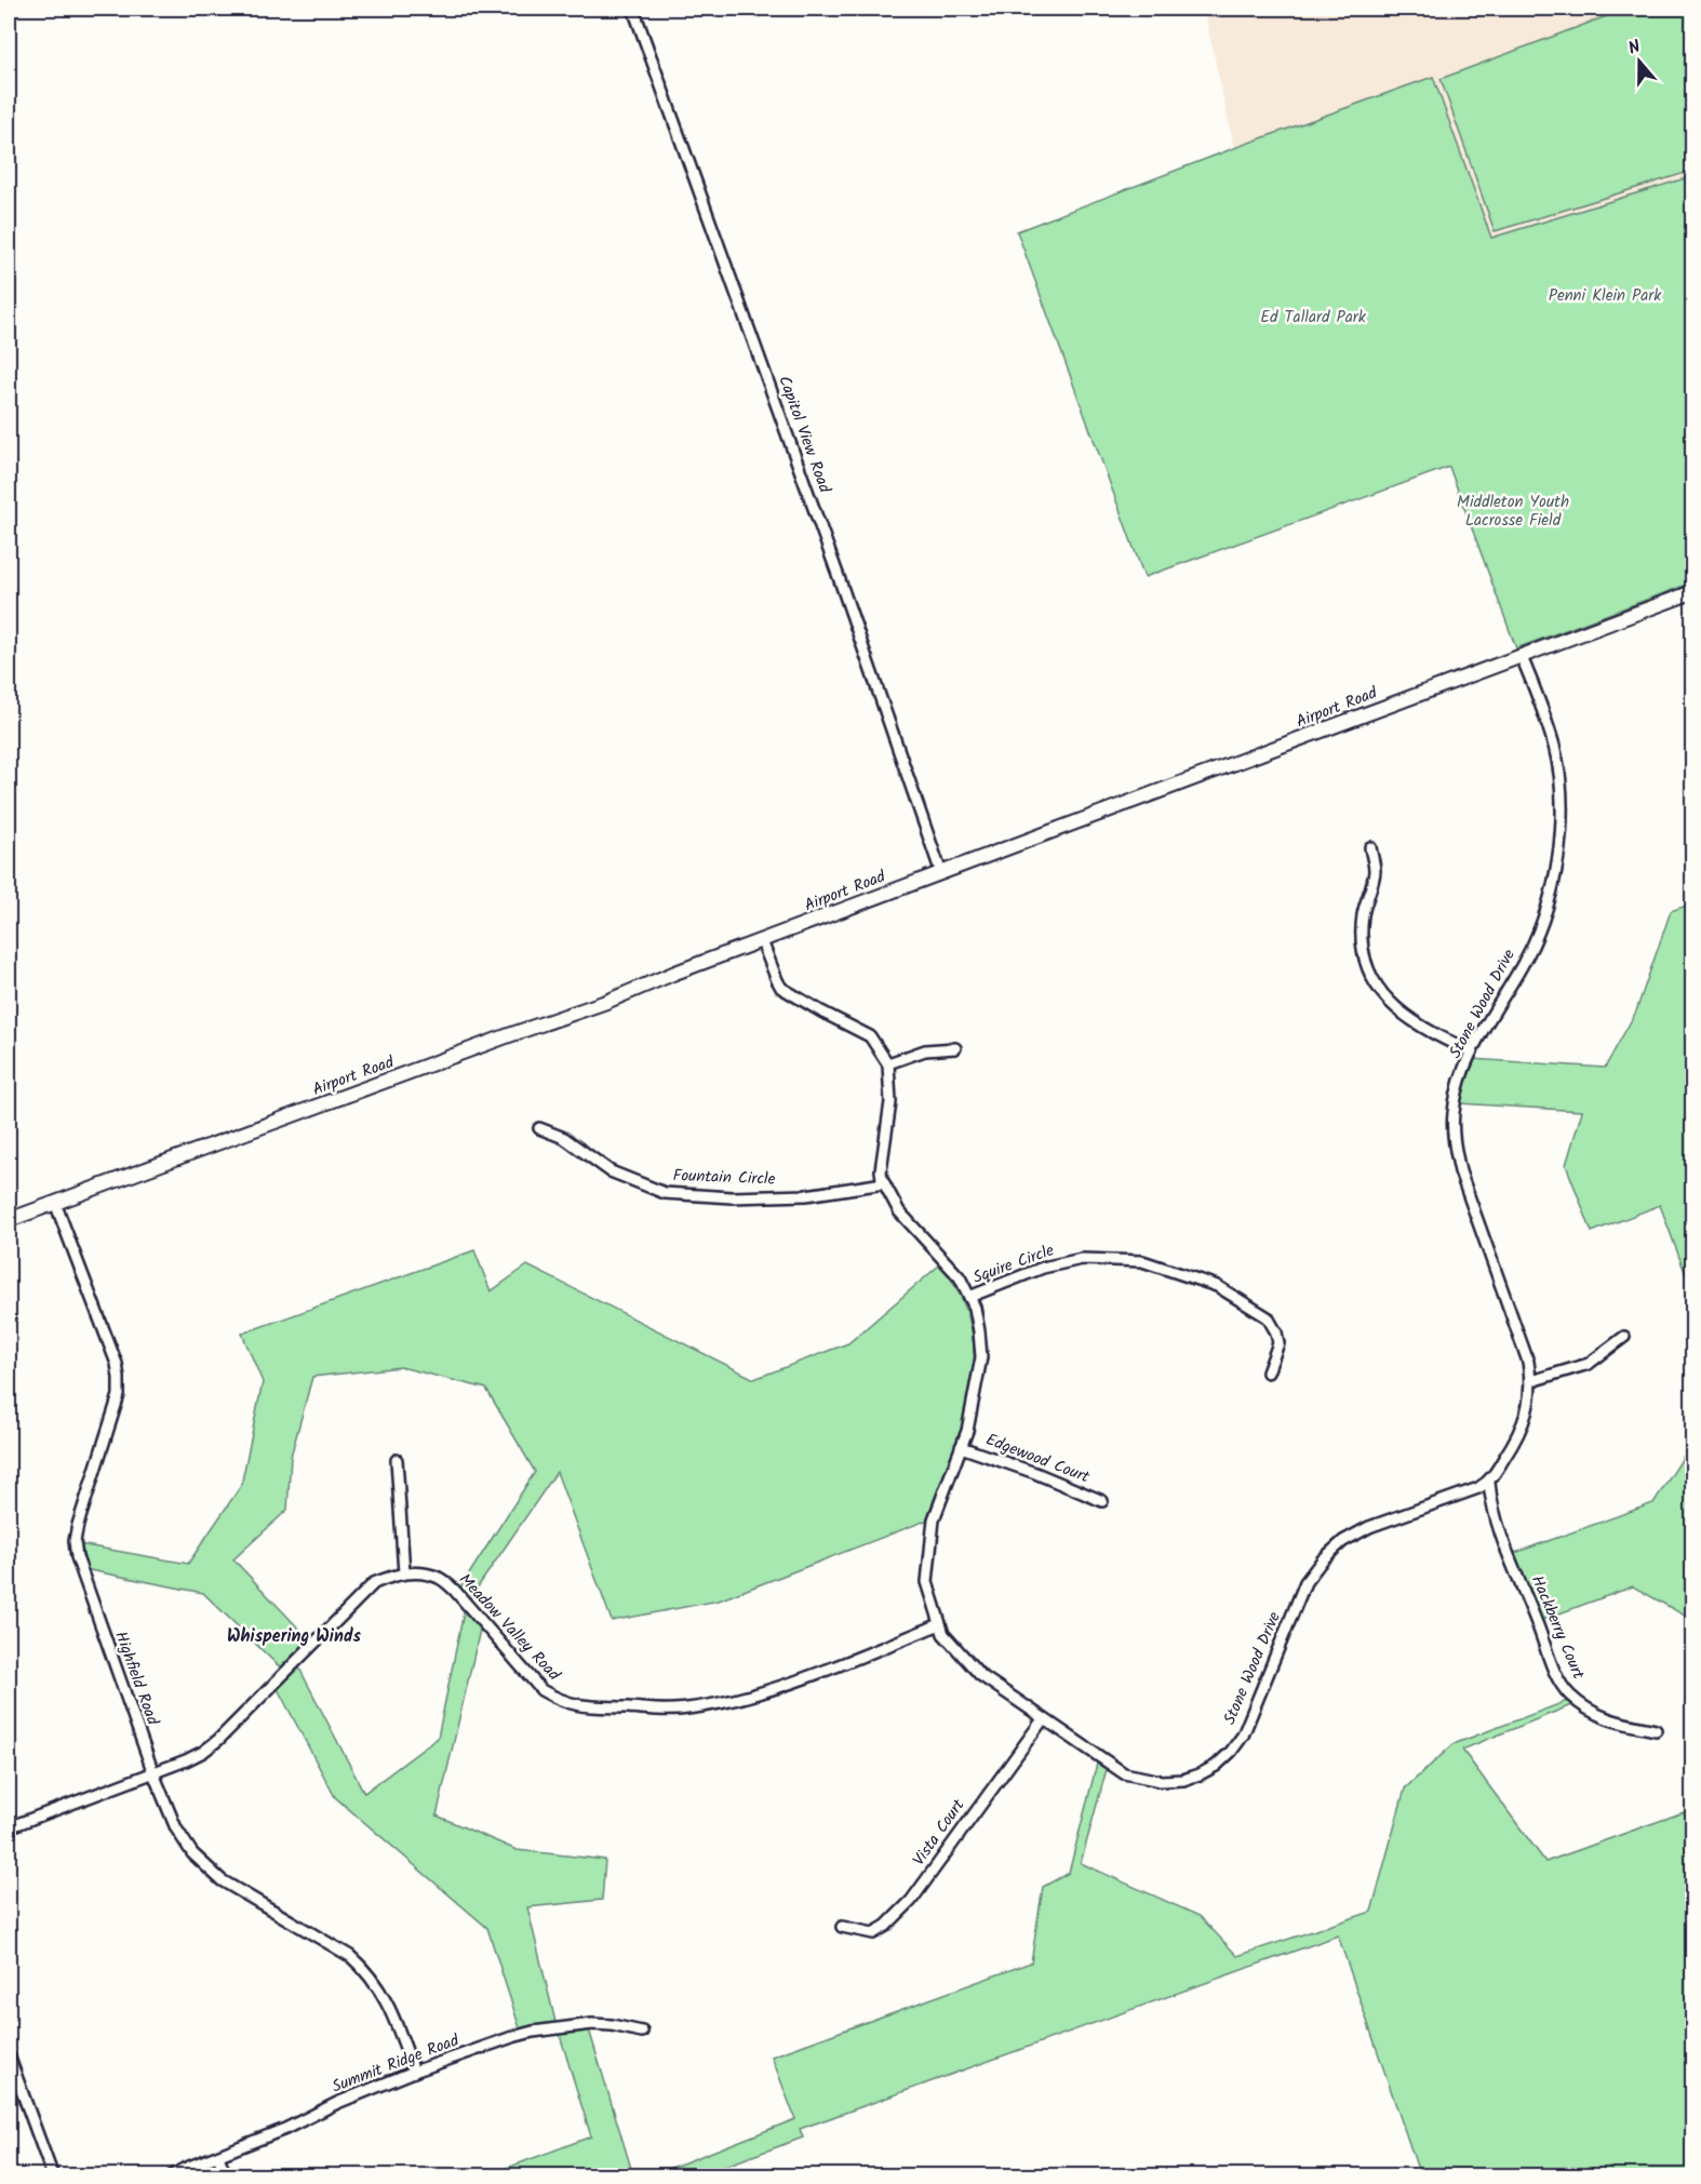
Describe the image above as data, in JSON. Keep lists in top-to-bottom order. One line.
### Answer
{"streets":{"street":["Capitol View Road","Airport Road","Stone Wood Drive","Fountain Circle","Squire Circle","Edgewood Court","Meadow Valley Road","Hackberry Court","Highfield Road","Vista Court","Summit Ridge Road"]},"crossings":[["Capitol View Road","Airport Road"],["Airport Road","Stone Wood Drive"],["Airport Road","Highfield Road"],["Stone Wood Drive","Fountain Circle"],["Stone Wood Drive","Squire Circle"],["Stone Wood Drive","Edgewood Court"],["Stone Wood Drive","Meadow Valley Road"],["Stone Wood Drive","Hackberry Court"],["Stone Wood Drive","Vista Court"],["Meadow Valley Road","Highfield Road"],["Highfield Road","Summit Ridge Road"]],"districts":["Whispering Winds"],"parks":["Penni Klein Park","Ed Tallard Park","Middleton Youth Lacrosse Field"],"north":"top"}
